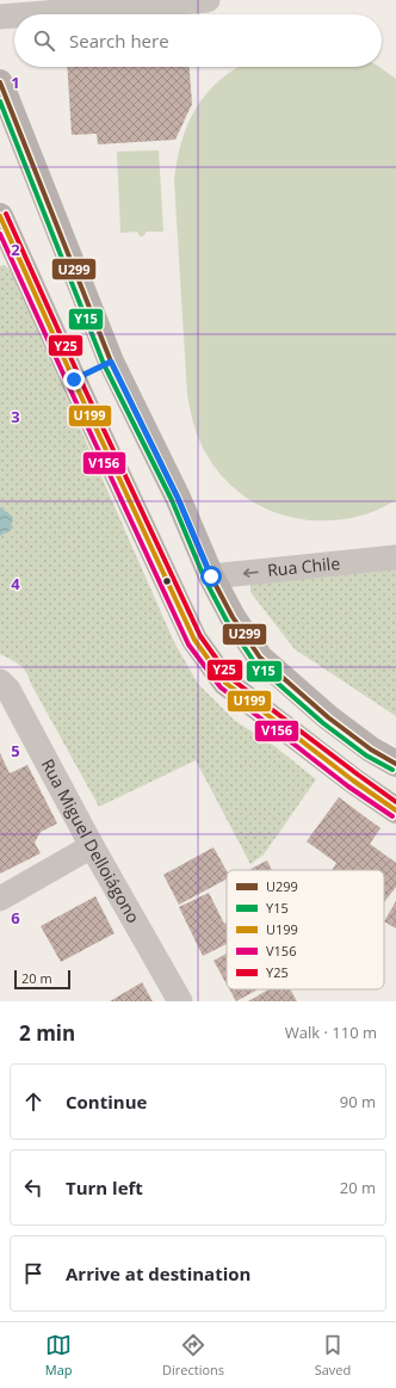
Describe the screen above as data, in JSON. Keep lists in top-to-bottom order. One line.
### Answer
{"streets":{"street":["Rua Chile","Rua Miguel Delloiágono"]},"one_way":["Rua Chile"],"lines":["transit line U299","transit line Y15","transit line Y25","transit line U199","transit line V156"],"legend":["U299","Y15","U199","V156","Y25"],"scale_bar":"20 m","page":{"search":"Search here","scale":"20 m","heading":["2 min","Walk · 110 m"],"list":[["Continue","90 m"],["Turn left","20 m"],"Arrive at destination"],"nav":["Map","Directions","Saved"]},"grid":{"rows":["1","2","3","4","5","6"]}}
